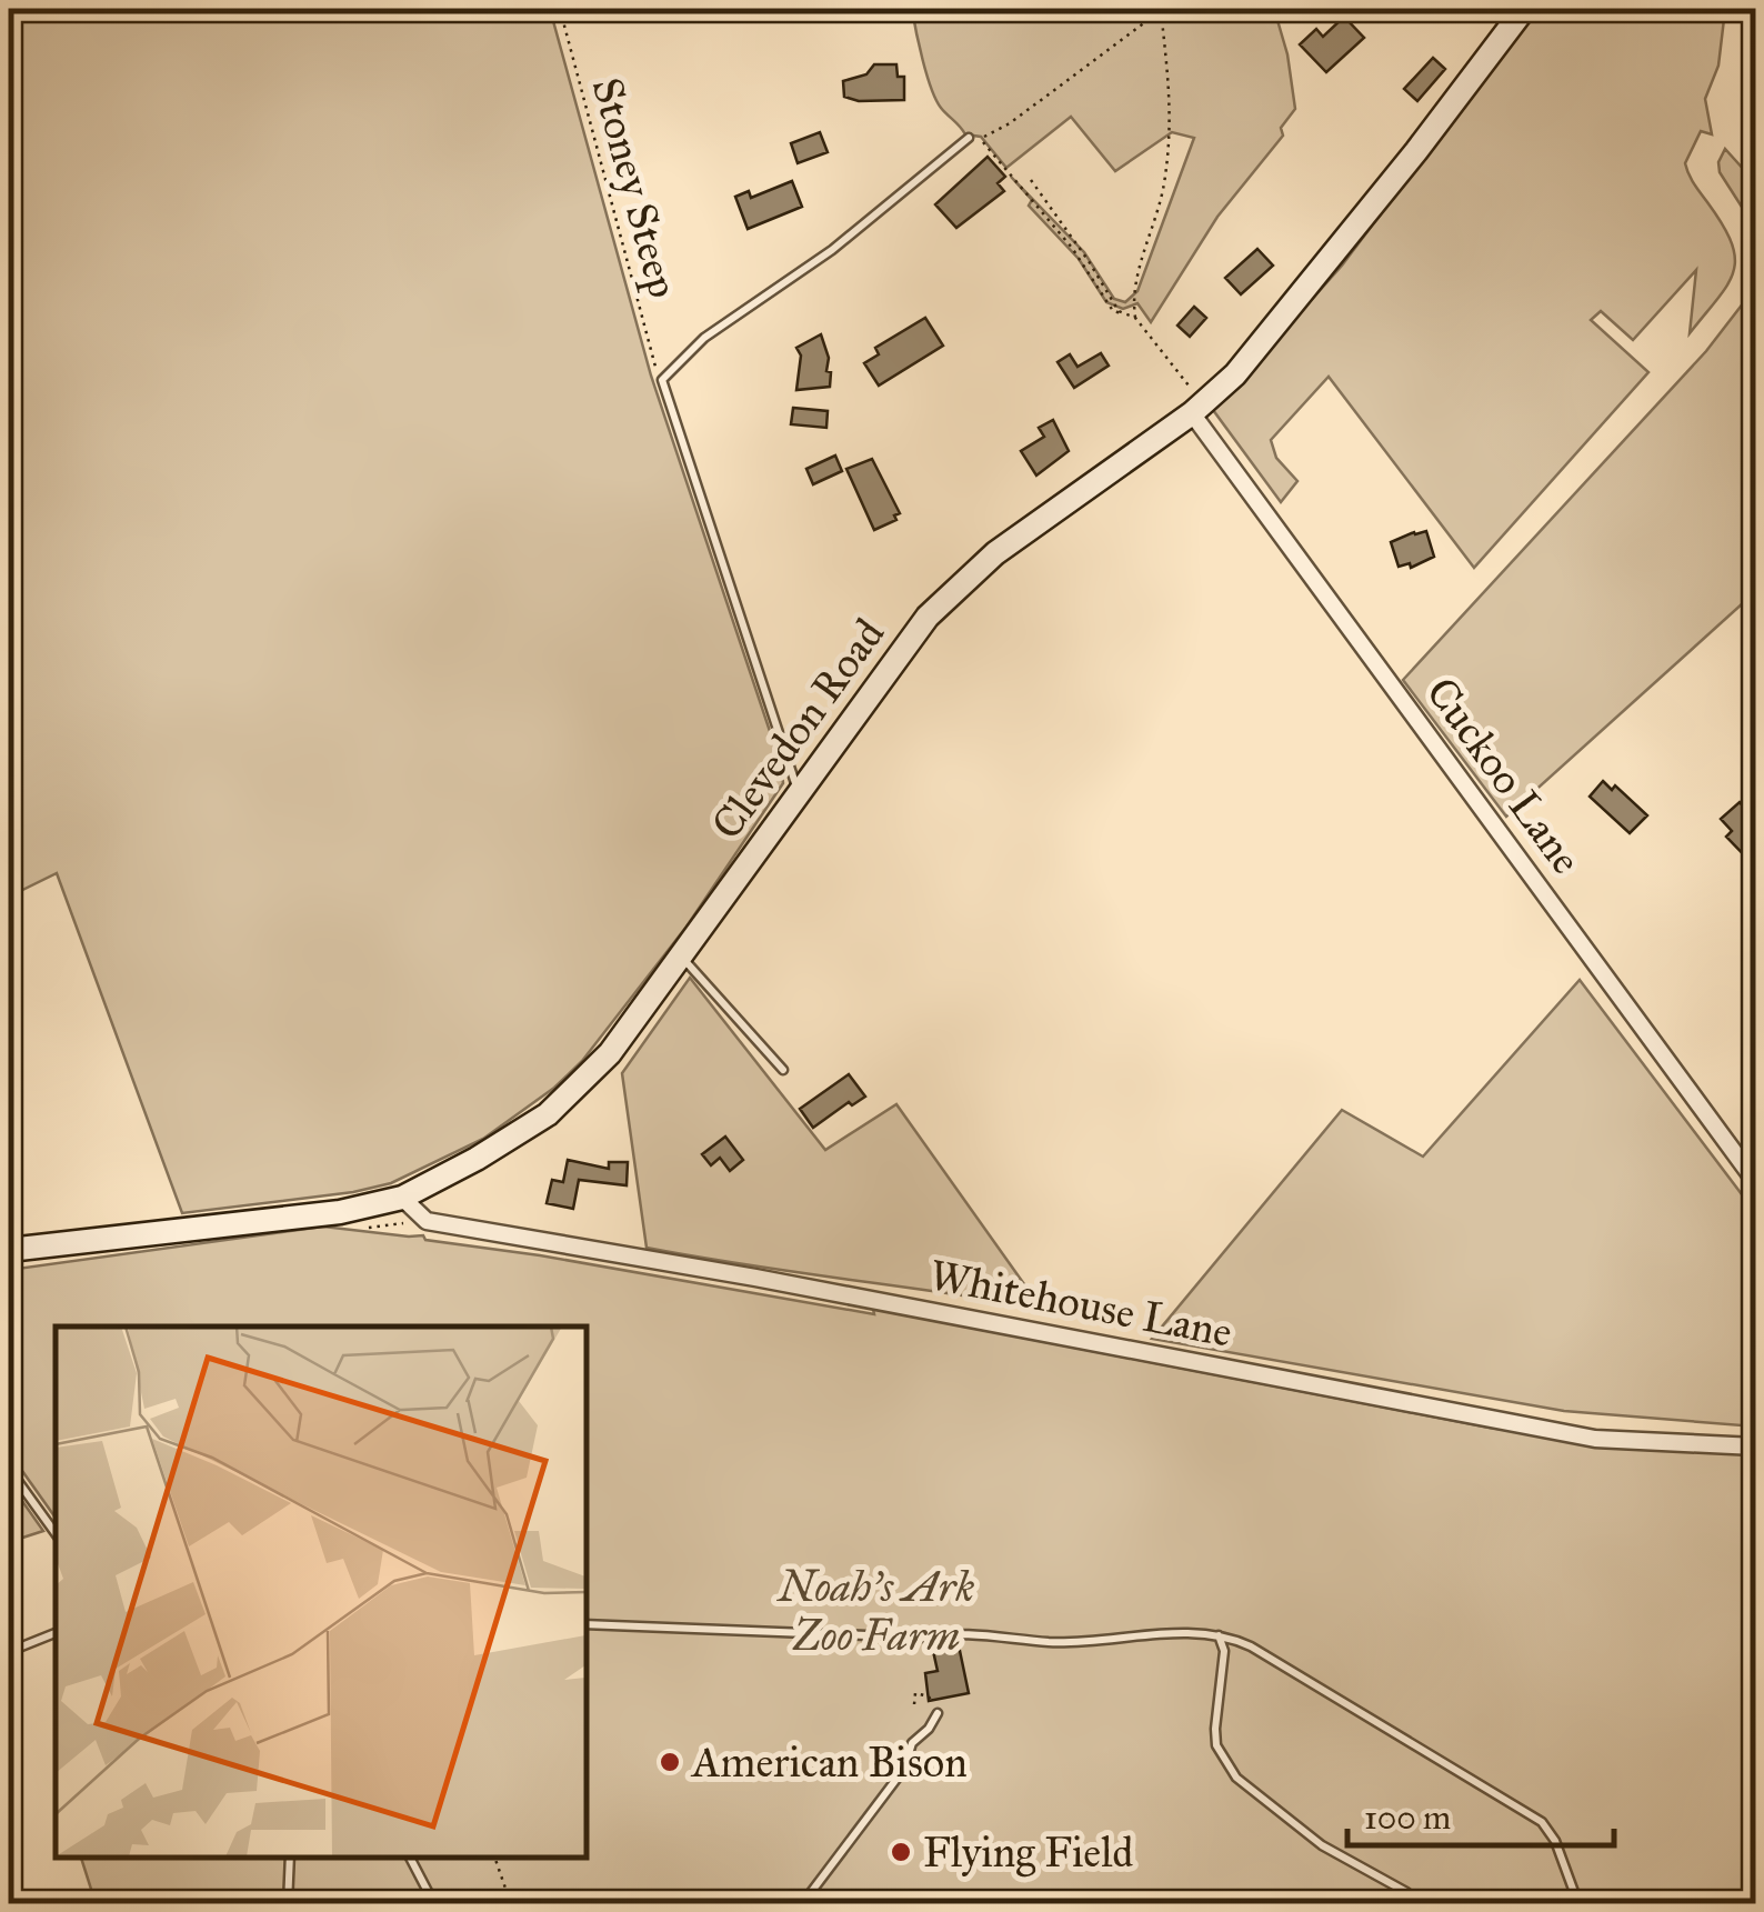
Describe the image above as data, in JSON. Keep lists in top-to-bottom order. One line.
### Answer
{"streets":{"main road":["Clevedon Road"],"street":["Cuckoo Lane","Whitehouse Lane"],"path":["Stoney Steep"]},"crossings":[["Clevedon Road","Cuckoo Lane"],["Clevedon Road","Whitehouse Lane"]],"parks":["Noah's Ark Zoo Farm"],"places":["American Bison","Flying Field"],"scale_bar":"100 m"}
